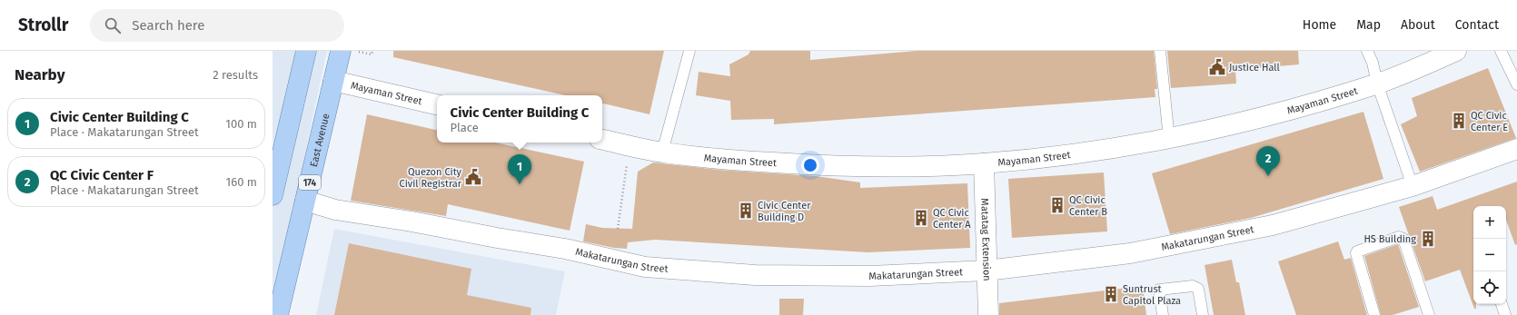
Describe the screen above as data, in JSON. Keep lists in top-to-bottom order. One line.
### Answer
{"streets":{"main road":["East Avenue","174"],"street":["Mayaman Street","Makatarungan Street","Matatag Extension"]},"crossings":[["Mayaman Street","East Avenue"],["Mayaman Street","Matatag Extension"],["East Avenue","Makatarungan Street"],["Makatarungan Street","Matatag Extension"]],"places":{"public building":["Justice Hall","Quezon City Civil Registrar"],"building":["QC Civic Center E","QC Civic Center B","Civic Center Building D","QC Civic Center A","HS Building","Suntrust Capitol Plaza"]},"page":{"header":"Strollr","search":"Search here","nav":["Home","Map","About","Contact"],"heading":["Nearby","2 results"],"popup":["Civic Center Building C","Place"],"list":[{"mark":"1","name":"Civic Center Building C","note":"Place · Makatarungan Street","value":"100 m"},{"mark":"2","name":"QC Civic Center F","note":"Place · Makatarungan Street","value":"160 m"}],"pins":["2","1"],"map_buttons":["+","−"]}}
